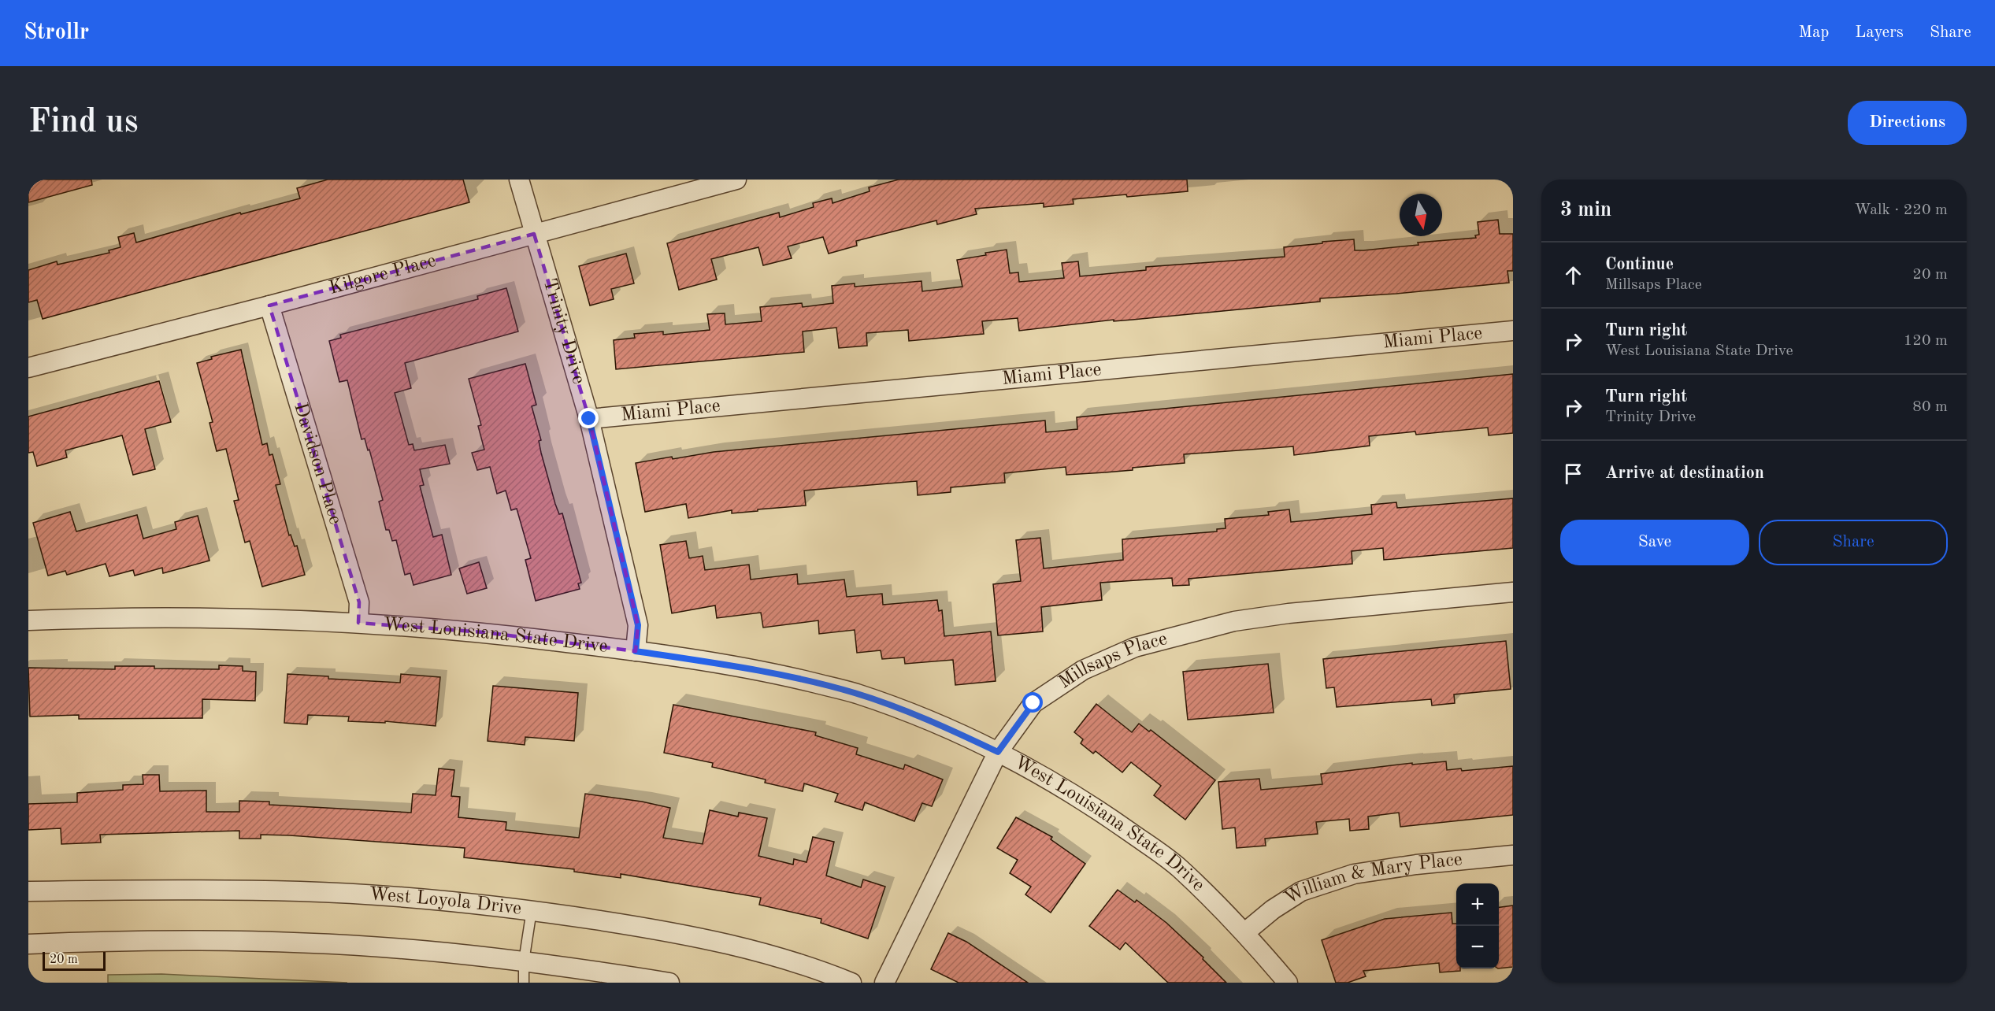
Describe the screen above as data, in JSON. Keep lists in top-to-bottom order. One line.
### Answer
{"streets":{"street":["Kilgore Place","Trinity Drive","Miami Place","Davidson Place","West Louisiana State Drive","Millsaps Place","William & Mary Place","West Loyola Drive"]},"crossings":[["Kilgore Place","Trinity Drive"],["Kilgore Place","Davidson Place"],["Trinity Drive","Miami Place"],["Trinity Drive","West Louisiana State Drive"],["Davidson Place","West Louisiana State Drive"],["West Louisiana State Drive","Millsaps Place"],["West Louisiana State Drive","William & Mary Place"]],"scale_bar":"20 m","north":"bottom","page":{"header":"Strollr","nav":["Map","Layers","Share"],"buttons":["Directions",["Save","Share"]],"title":"Find us","heading":["3 min","Walk · 220 m"],"list":[["Continue","Millsaps Place","20 m"],["Turn right","West Louisiana State Drive","120 m"],["Turn right","Trinity Drive","80 m"],"Arrive at destination"],"map_buttons":["+","−"],"scale":"20 m"}}
